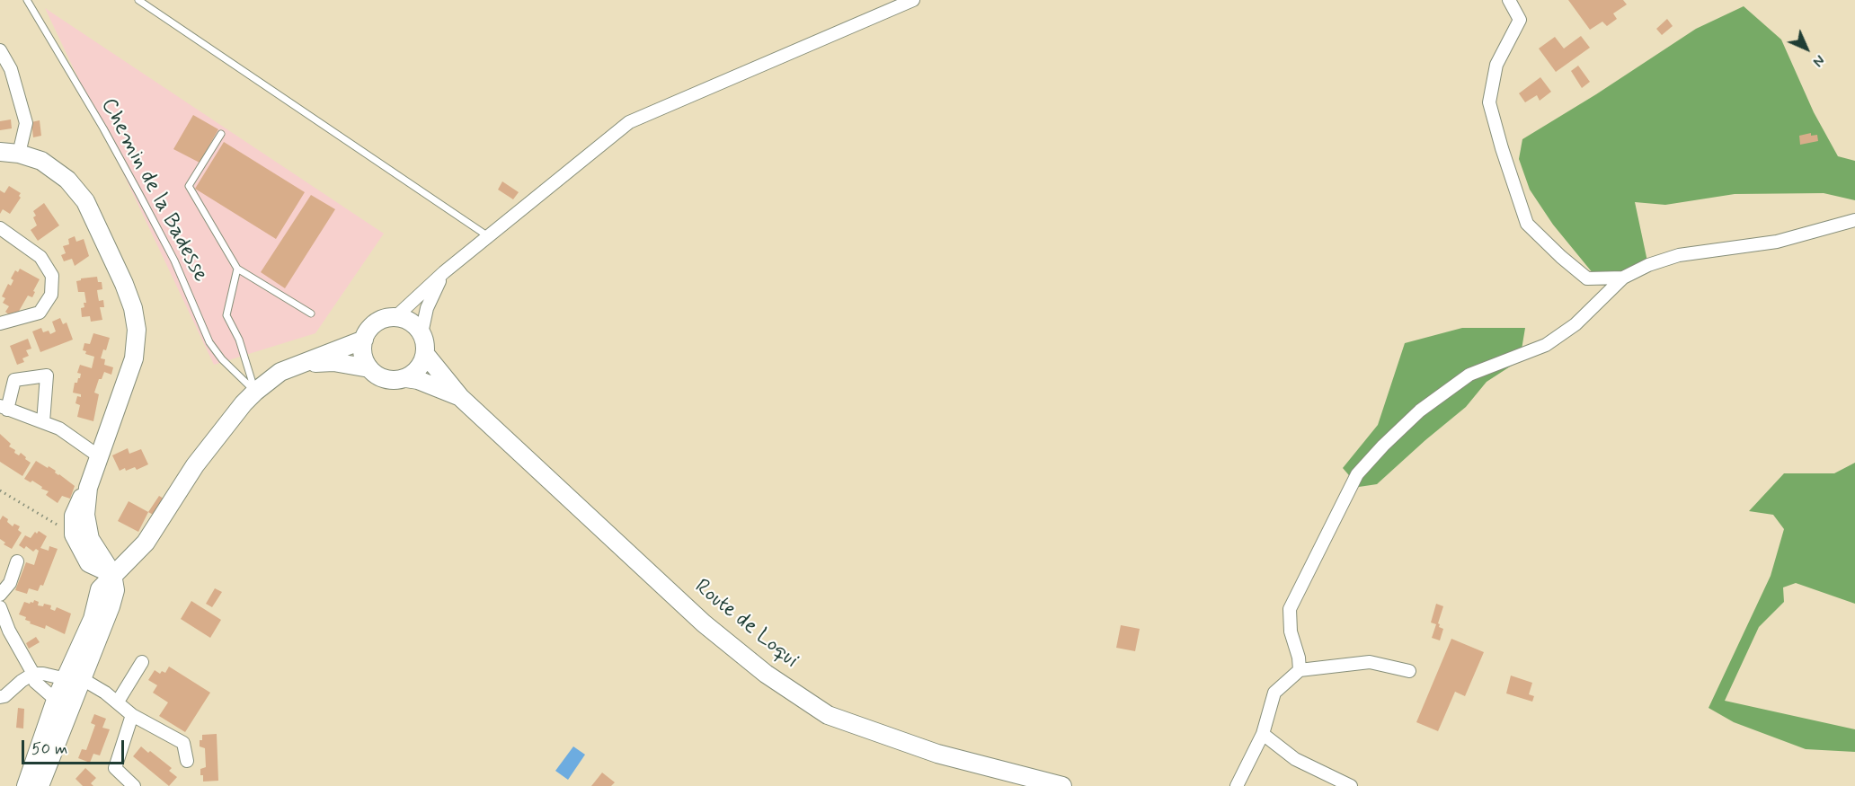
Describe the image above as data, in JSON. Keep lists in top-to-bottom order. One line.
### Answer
{"streets":{"main road":["Route de Loqui"],"lane":["Chemin de la Badesse"]},"scale_bar":"50 m","north":"bottom right"}
